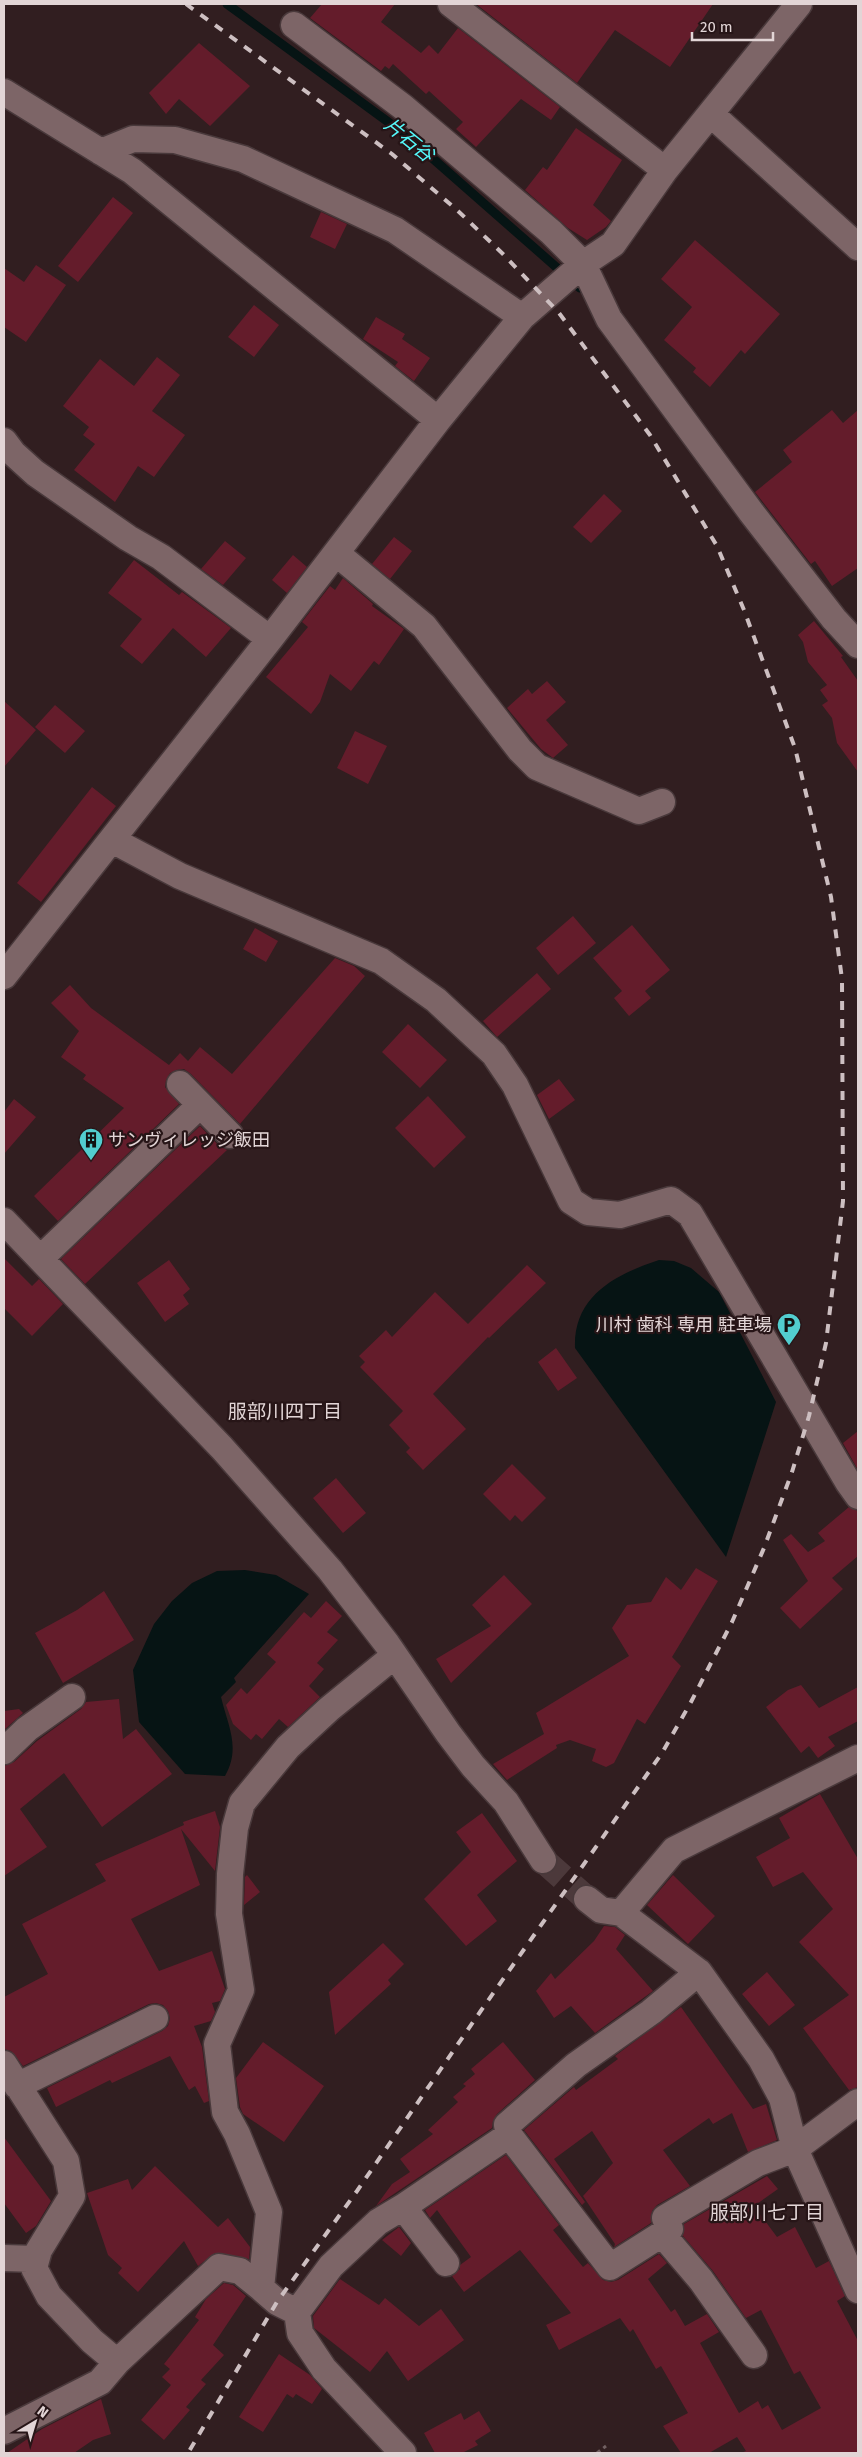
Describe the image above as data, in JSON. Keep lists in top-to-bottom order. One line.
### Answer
{"districts":["服部川四丁目","服部川七丁目"],"water":["片石谷"],"places":{"building":["サンヴィレッジ飯田"],"parking":["川村 歯科 専用 駐車場"]},"scale_bar":"20 m","north":"top right"}
